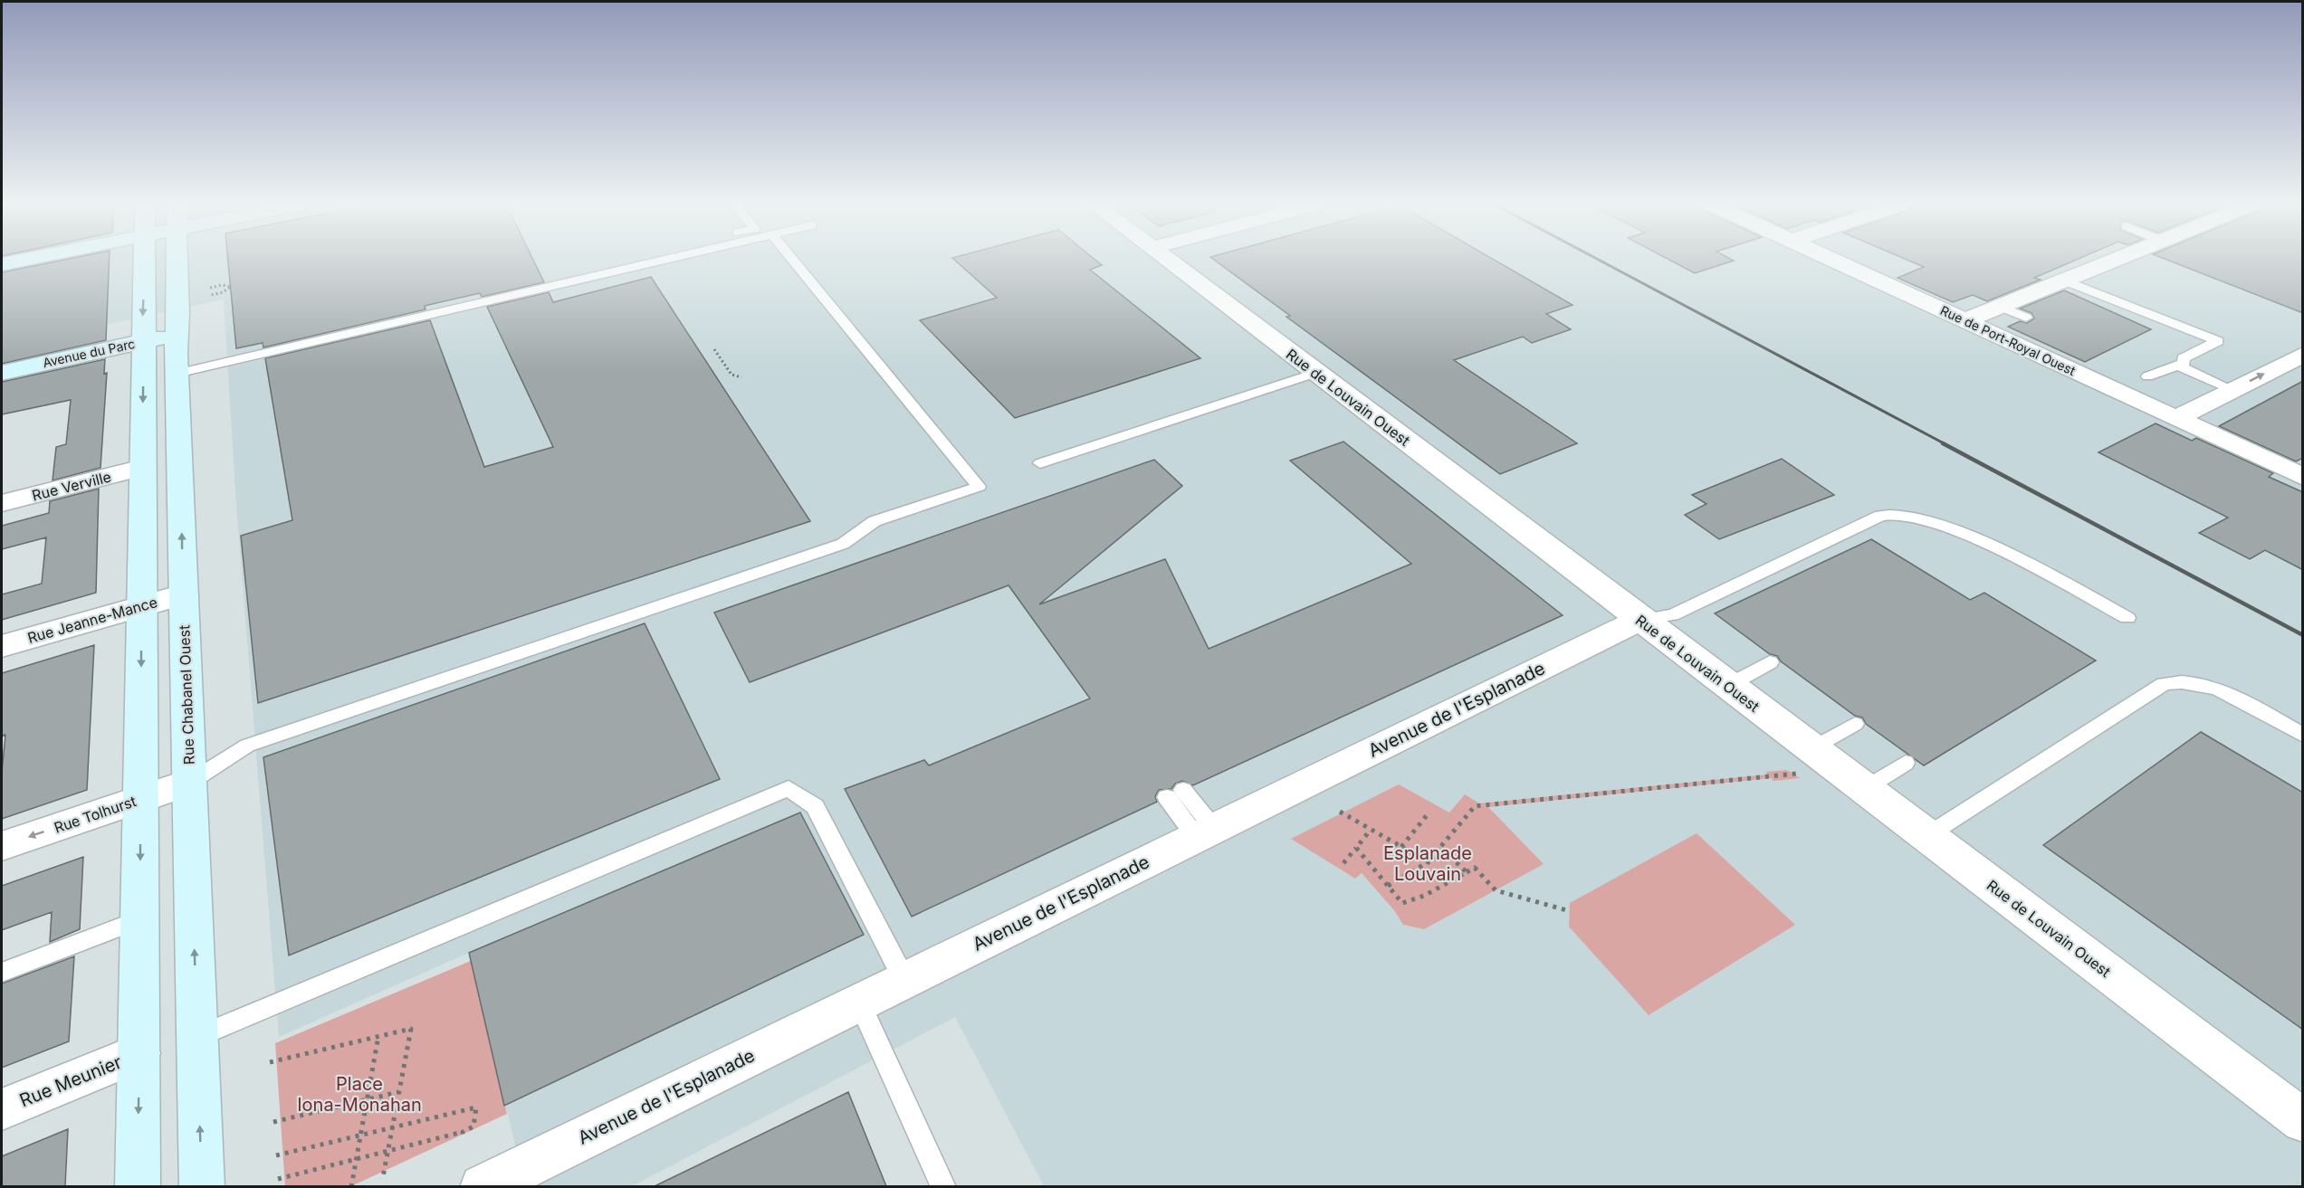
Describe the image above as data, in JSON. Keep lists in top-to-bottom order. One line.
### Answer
{"streets":{"street":["Rue de Port-Royal Ouest","Avenue du Parc","Rue de Louvain Ouest","Rue Verville","Rue Jeanne-Mance","Rue Chabanel Ouest","Avenue de l'Esplanade","Rue Tolhurst","Rue Meunier"]},"crossings":[["Avenue du Parc","Rue Chabanel Ouest"],["Rue de Louvain Ouest","Avenue de l'Esplanade"],["Rue Jeanne-Mance","Rue Chabanel Ouest"],["Rue Chabanel Ouest","Rue Tolhurst"]],"one_way":["Rue Tolhurst"],"parks":["Esplanade Louvain","Place Iona-Monahan"]}
